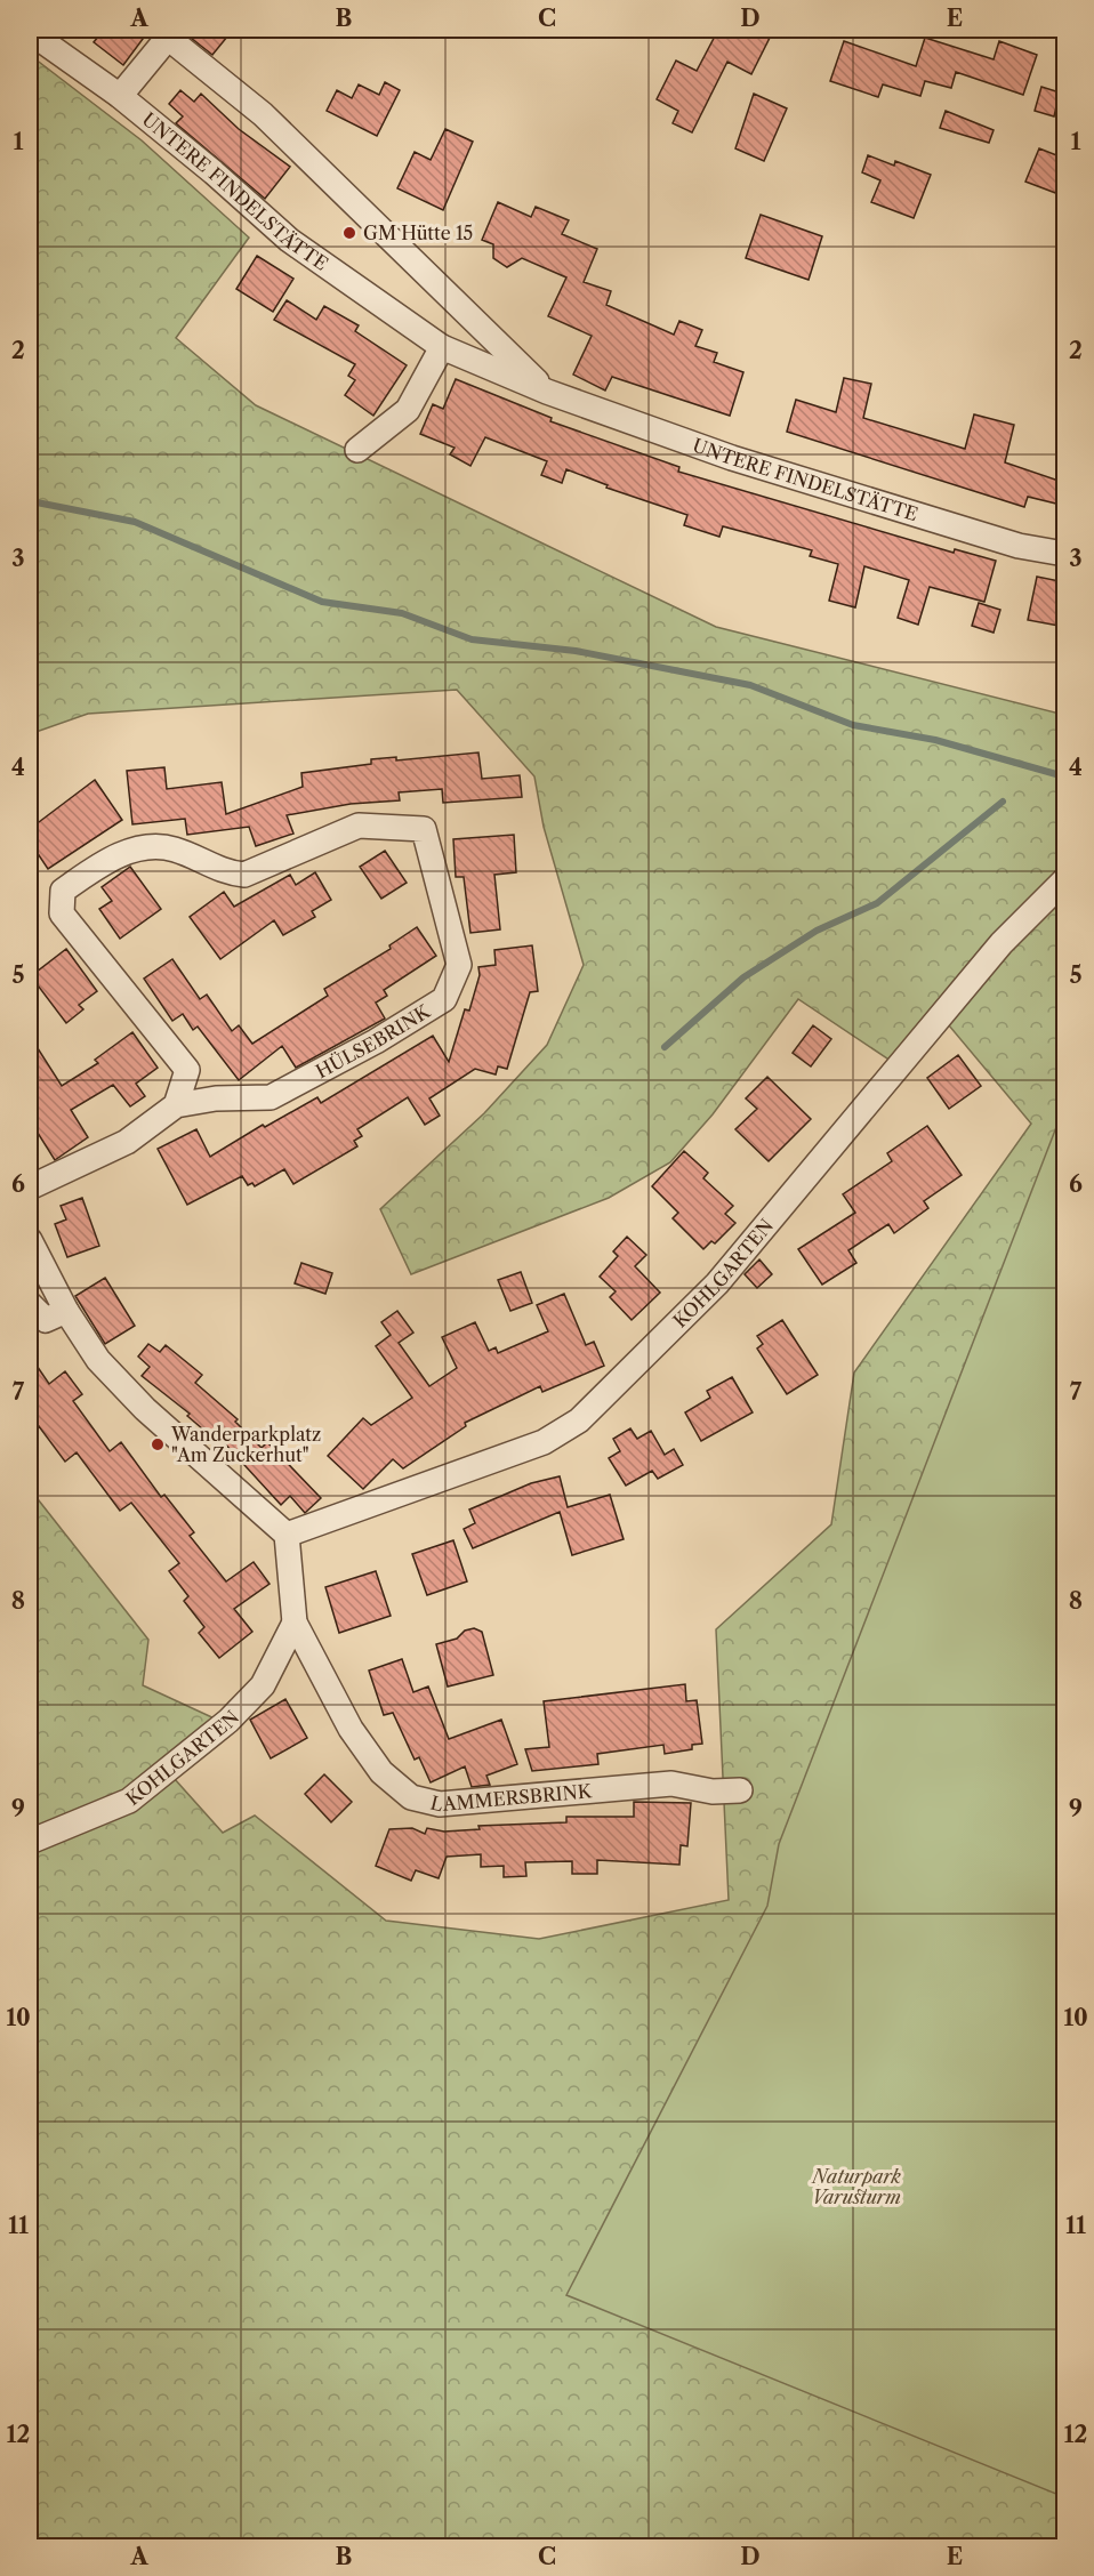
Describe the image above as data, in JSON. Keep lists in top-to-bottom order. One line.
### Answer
{"streets":{"street":["UNTERE FINDELSTÄTTE","HÜLSEBRINK","KOHLGARTEN","LAMMERSBRINK"]},"crossings":[["KOHLGARTEN","LAMMERSBRINK"]],"parks":["Naturpark Varusturm"],"places":["GM Hütte 15","Wanderparkplatz \"Am Zuckerhut\""],"grid":{"columns":["A","B","C","D","E"],"rows":["1","2","3","4","5","6","7","8","9","10","11","12"]}}
